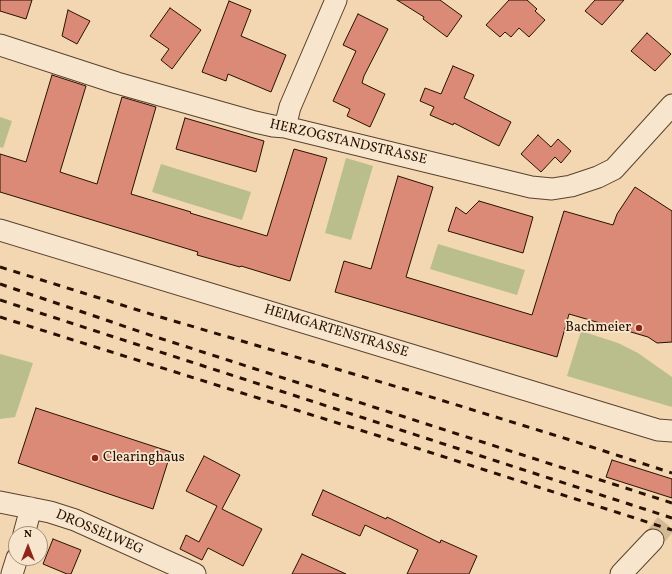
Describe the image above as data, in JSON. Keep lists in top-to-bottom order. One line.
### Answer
{"streets":{"street":["HERZOGSTANDSTRASSE","HEIMGARTENSTRASSE","DROSSELWEG"]},"places":["Bachmeier","Clearinghaus"],"north":"top"}
